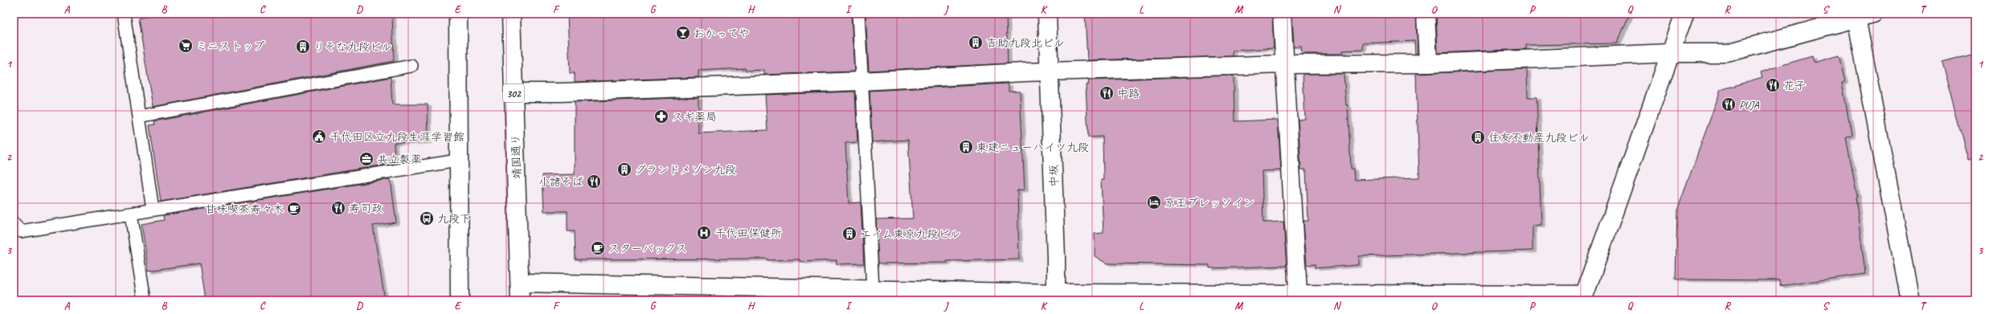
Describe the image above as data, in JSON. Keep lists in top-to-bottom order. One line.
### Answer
{"streets":{"street":["302","靖国通り","中坂"]},"places":{"bar":["おかってや"],"building":["吉助九段北ビル","りそな九段ビル","住友不動産九段ビル","東建ニューハイツ九段","グランドメゾン九段","エイム東京九段ビル"],"supermarket":["ミニストップ"],"restaurant":["花子","中路","PUJA","小諸そば","寿司政"],"pharmacy":["スギ薬局"],"public building":["千代田区立九段生涯学習館"],"office":["共立製薬"],"hotel":["京王プレッソイン"],"cafe":["甘味喫茶寿々木","スターバックス"],"bus stop":["九段下"],"hospital":["千代田保健所"]},"grid":{"columns":["A","B","C","D","E","F","G","H","I","J","K","L","M","N","O","P","Q","R","S","T"],"rows":["1","2","3"]}}
